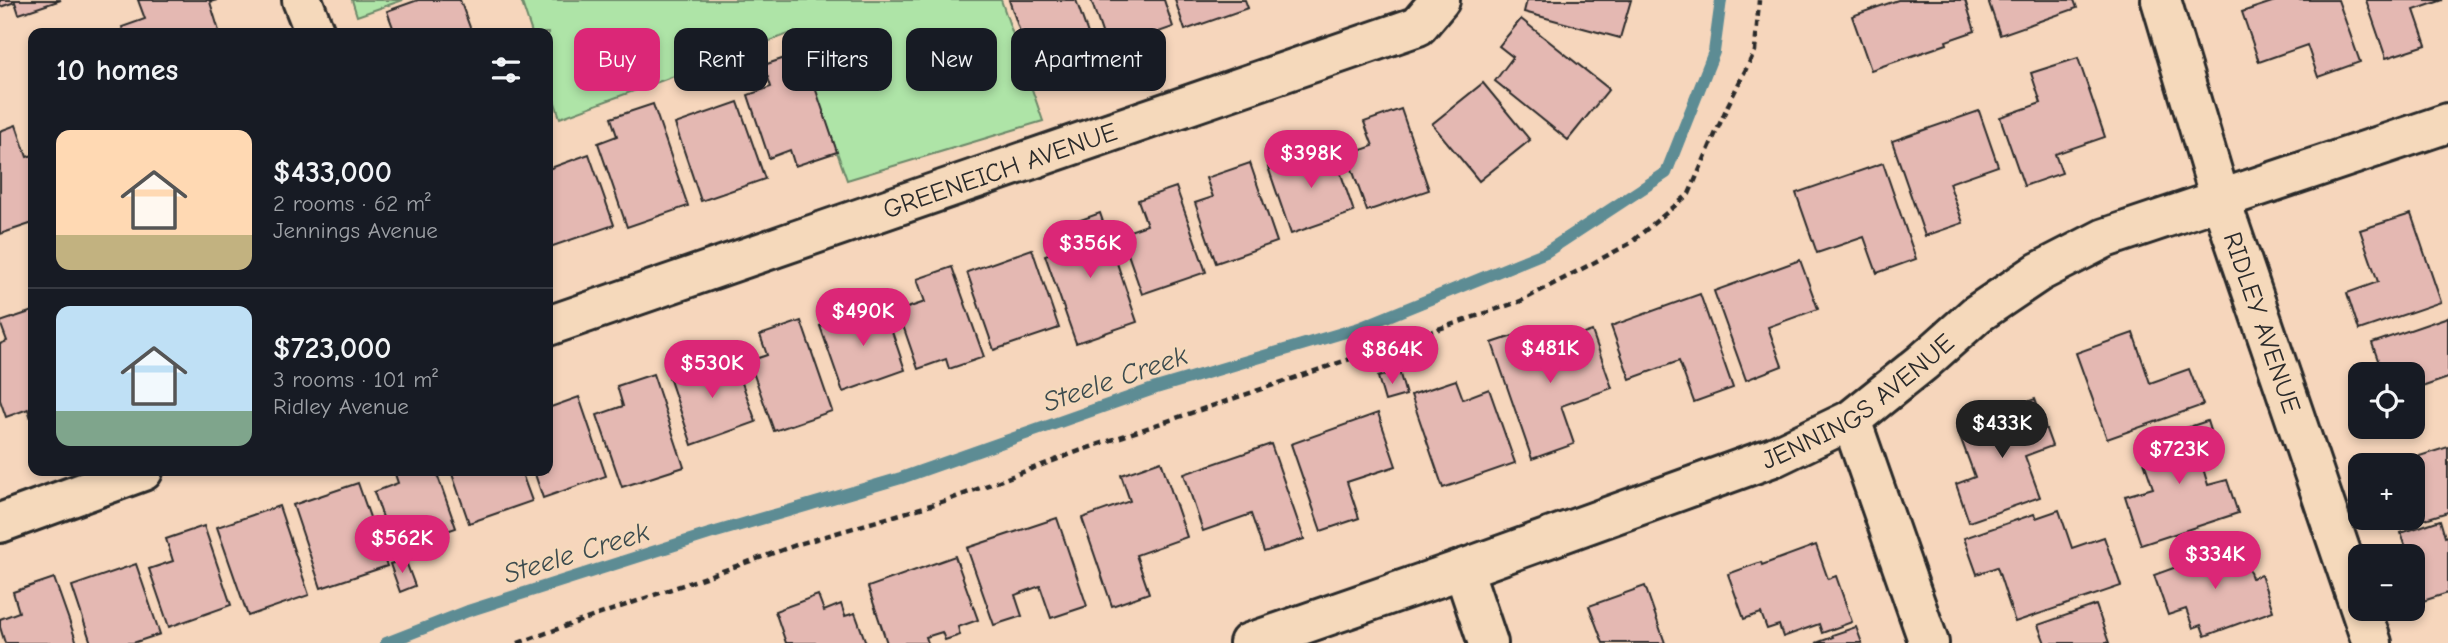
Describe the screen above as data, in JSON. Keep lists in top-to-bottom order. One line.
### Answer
{"streets":{"street":["GREENEICH AVENUE","RIDLEY AVENUE","JENNINGS AVENUE"]},"crossings":[["RIDLEY AVENUE","JENNINGS AVENUE"]],"water":["Steele Creek"],"page":{"chip":["Buy","Rent","Filters","New","Apartment"],"heading":"10 homes","list":[{"name":"$433,000","note":"2 rooms · 62 m² · Jennings Avenue"},{"name":"$723,000","note":"3 rooms · 101 m² · Ridley Avenue"}],"price":["$398K","$356K","$490K","$481K","$864K","$530K","$433K","$723K","$562K","$334K"],"map_buttons":["+","−"]}}
